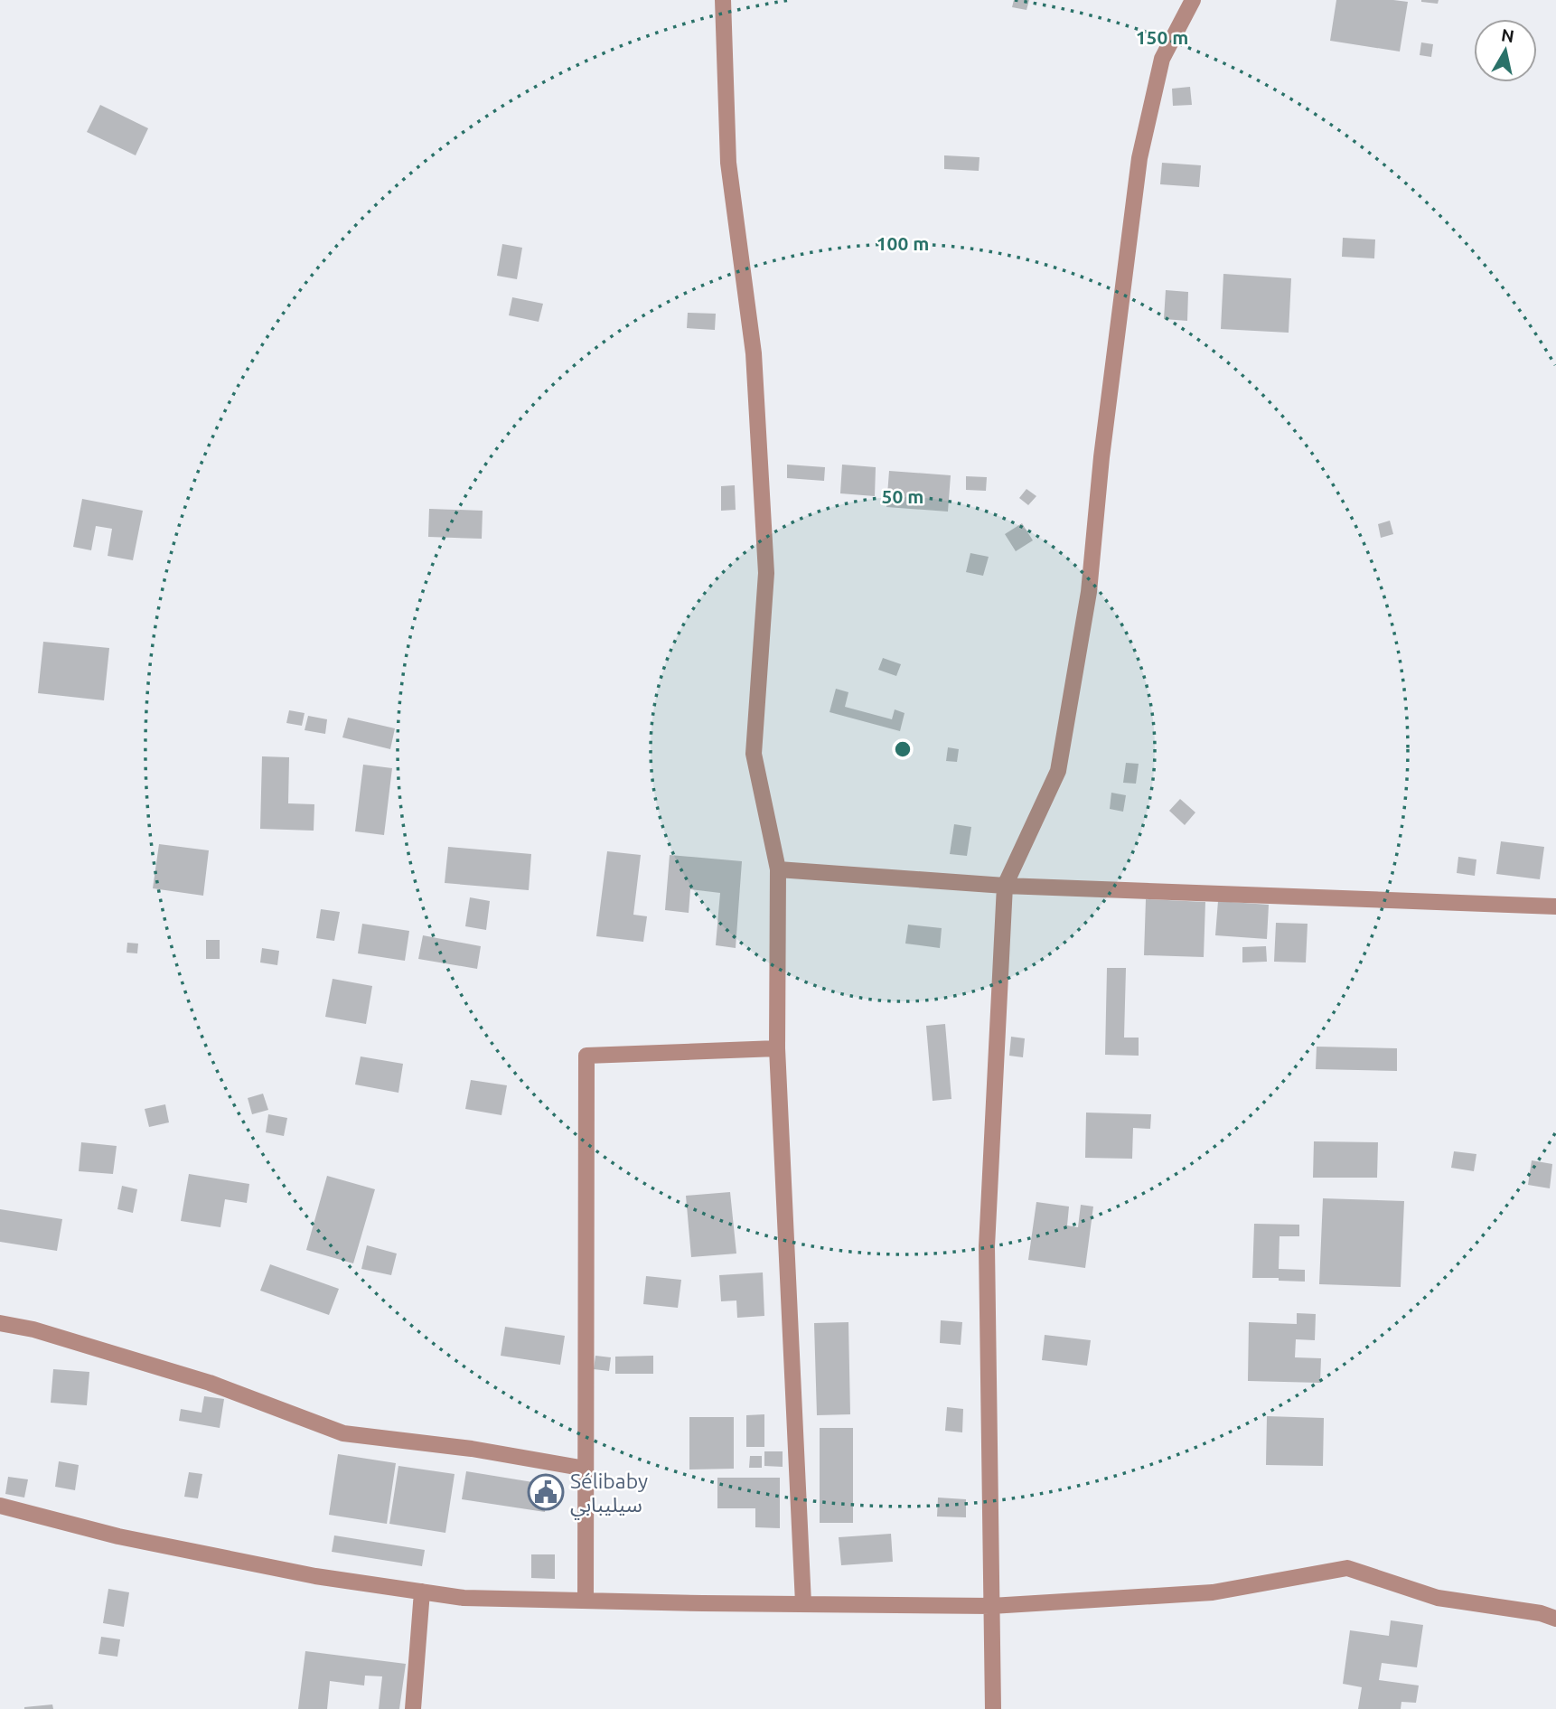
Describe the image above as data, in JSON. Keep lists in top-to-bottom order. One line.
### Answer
{"places":{"public building":["Sélibaby سيليبابي"]},"north":"top","rings":["150 m","100 m","50 m"]}
